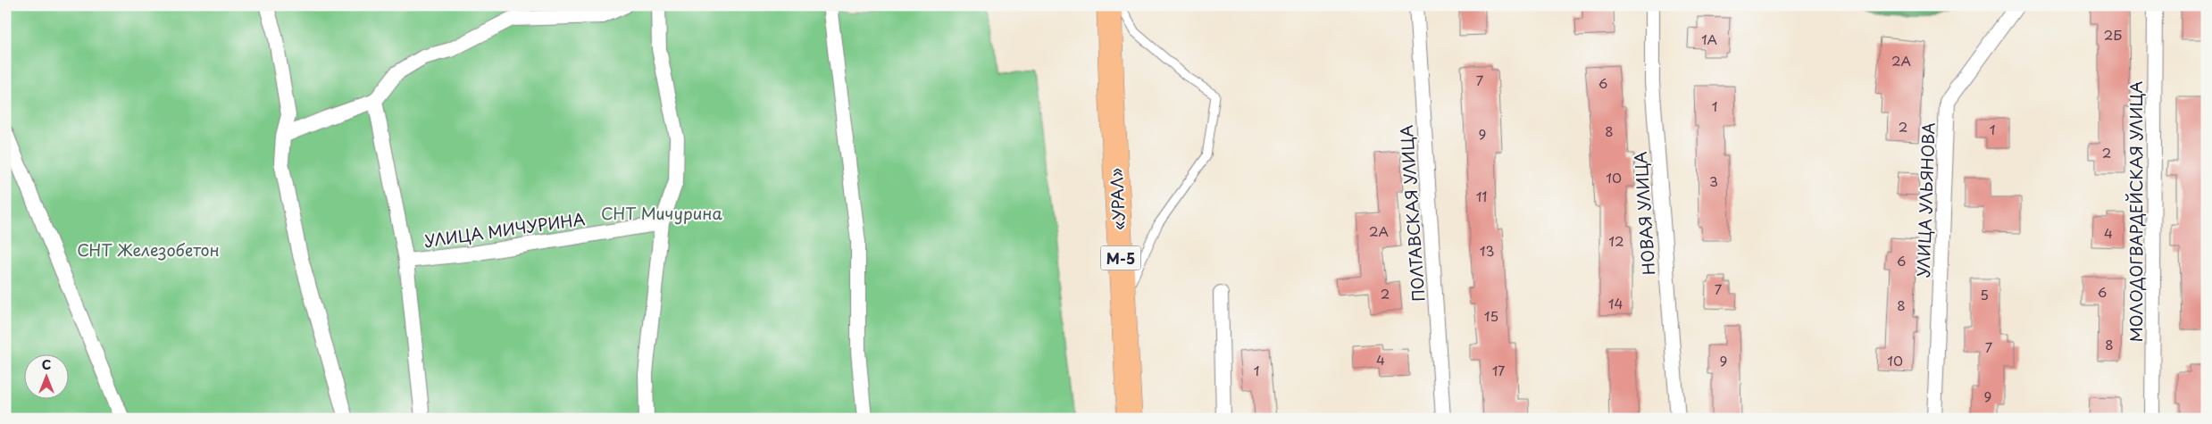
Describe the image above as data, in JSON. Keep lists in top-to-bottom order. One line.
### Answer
{"streets":{"highway":["«УРАЛ»","М-5"],"street":["УЛИЦА УЛЬЯНОВА","МОЛОДОГВАРДЕЙСКАЯ УЛИЦА","ПОЛТАВСКАЯ УЛИЦА","НОВАЯ УЛИЦА","УЛИЦА МИЧУРИНА"]},"parks":["СНТ Мичурина","СНТ Железобетон"],"house_numbers":["2Б","1А","2А","7","6","1","2","1","8","9","2","10","3","11","2А","4","12","13","6","7","6","2","5","14","8","15","8","7","4","9","10","1","17","9"],"north":"top"}
